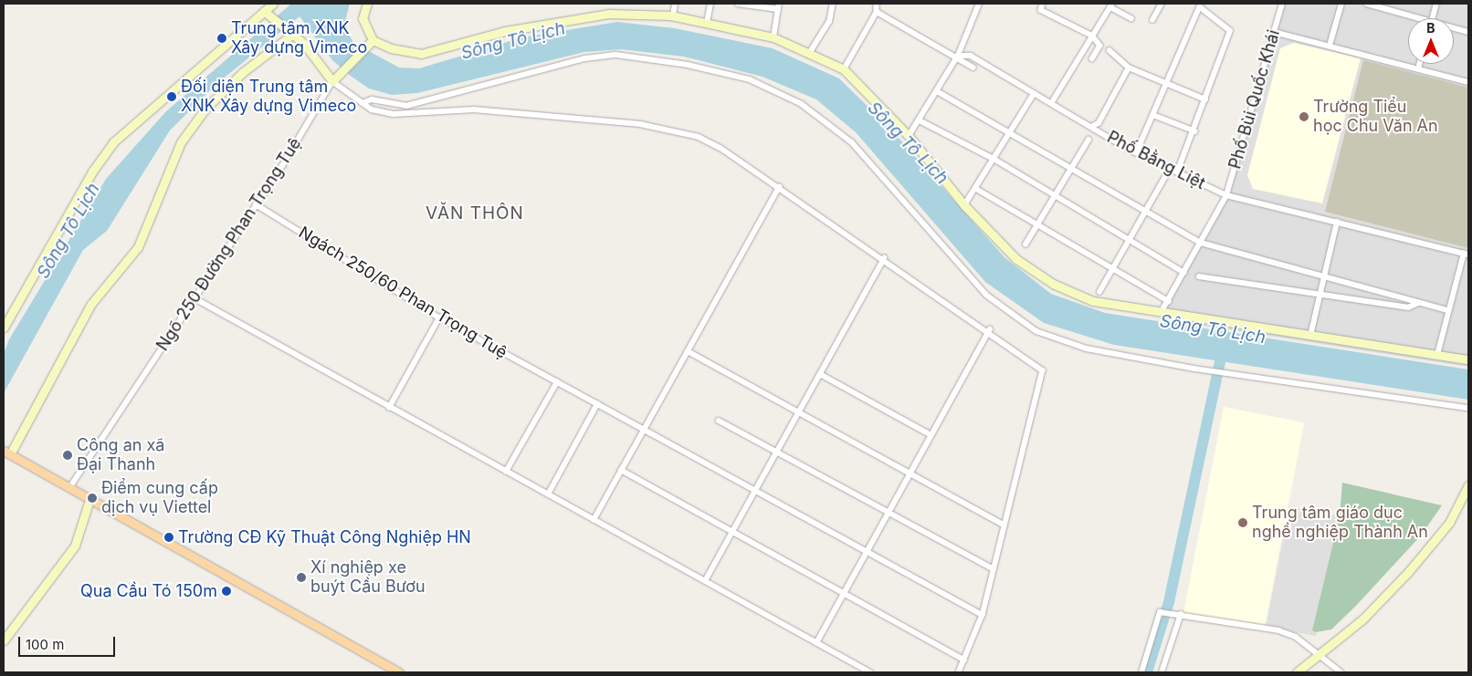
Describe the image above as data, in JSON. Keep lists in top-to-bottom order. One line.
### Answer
{"streets":{"street":["Phố Bùi Quốc Khái","Phố Bằng Liệt","Ngõ 250 Đường Phan Trọng Tuệ","Ngách 250/60 Phan Trọng Tuệ"]},"crossings":[["Phố Bùi Quốc Khái","Phố Bằng Liệt"],["Ngõ 250 Đường Phan Trọng Tuệ","Ngách 250/60 Phan Trọng Tuệ"]],"districts":["VĂN THÔN"],"water":["Sông Tô Lịch"],"places":["Trung tâm XNK Xây dựng Vimeco","Đối diện Trung tâm XNK Xây dựng Vimeco","Trường Tiểu học Chu Văn An","Công an xã Đại Thanh","Điểm cung cấp dịch vụ Viettel","Trung tâm giáo dục nghề nghiệp Thành An","Trường CĐ Kỹ Thuật Công Nghiệp HN","Xí nghiệp xe buýt Cầu Bươu","Qua Cầu Tó 150m"],"scale_bar":"100 m","north":"top"}
